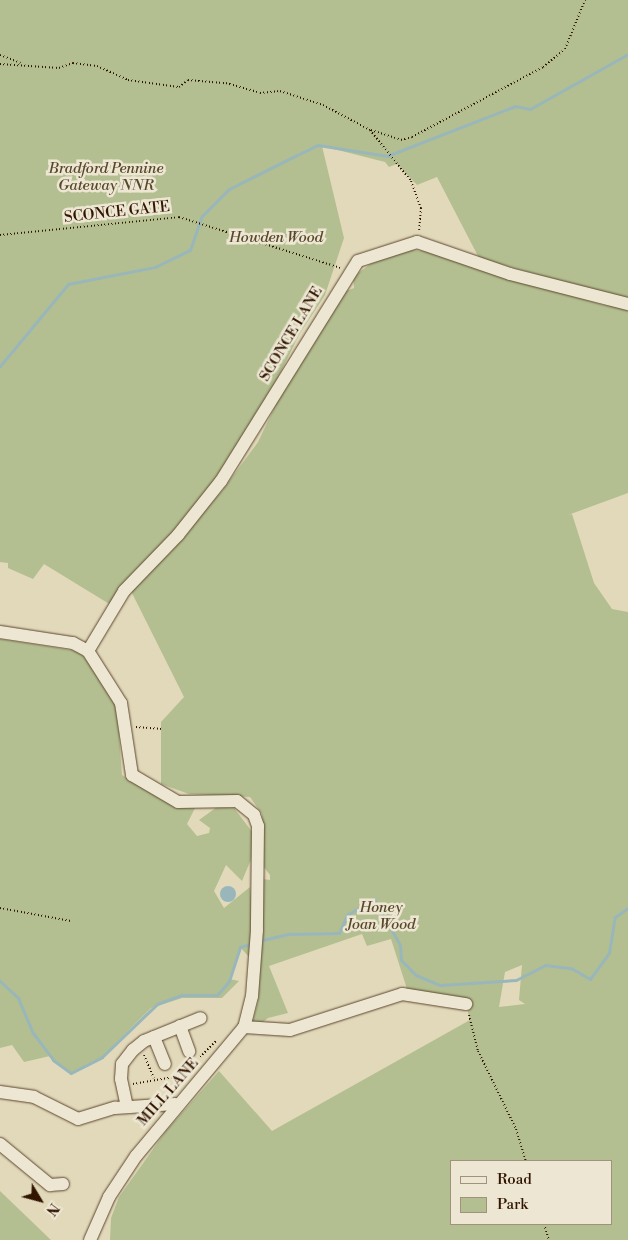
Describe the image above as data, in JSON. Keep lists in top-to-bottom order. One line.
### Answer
{"streets":{"street":["SCONCE LANE","MILL LANE"],"path":["SCONCE GATE"]},"crossings":[["SCONCE GATE","SCONCE LANE"],["SCONCE LANE","MILL LANE"]],"parks":["Bradford Pennine Gateway NNR","Howden Wood","Honey Joan Wood"],"legend":["Road","Park"],"north":"bottom right"}
